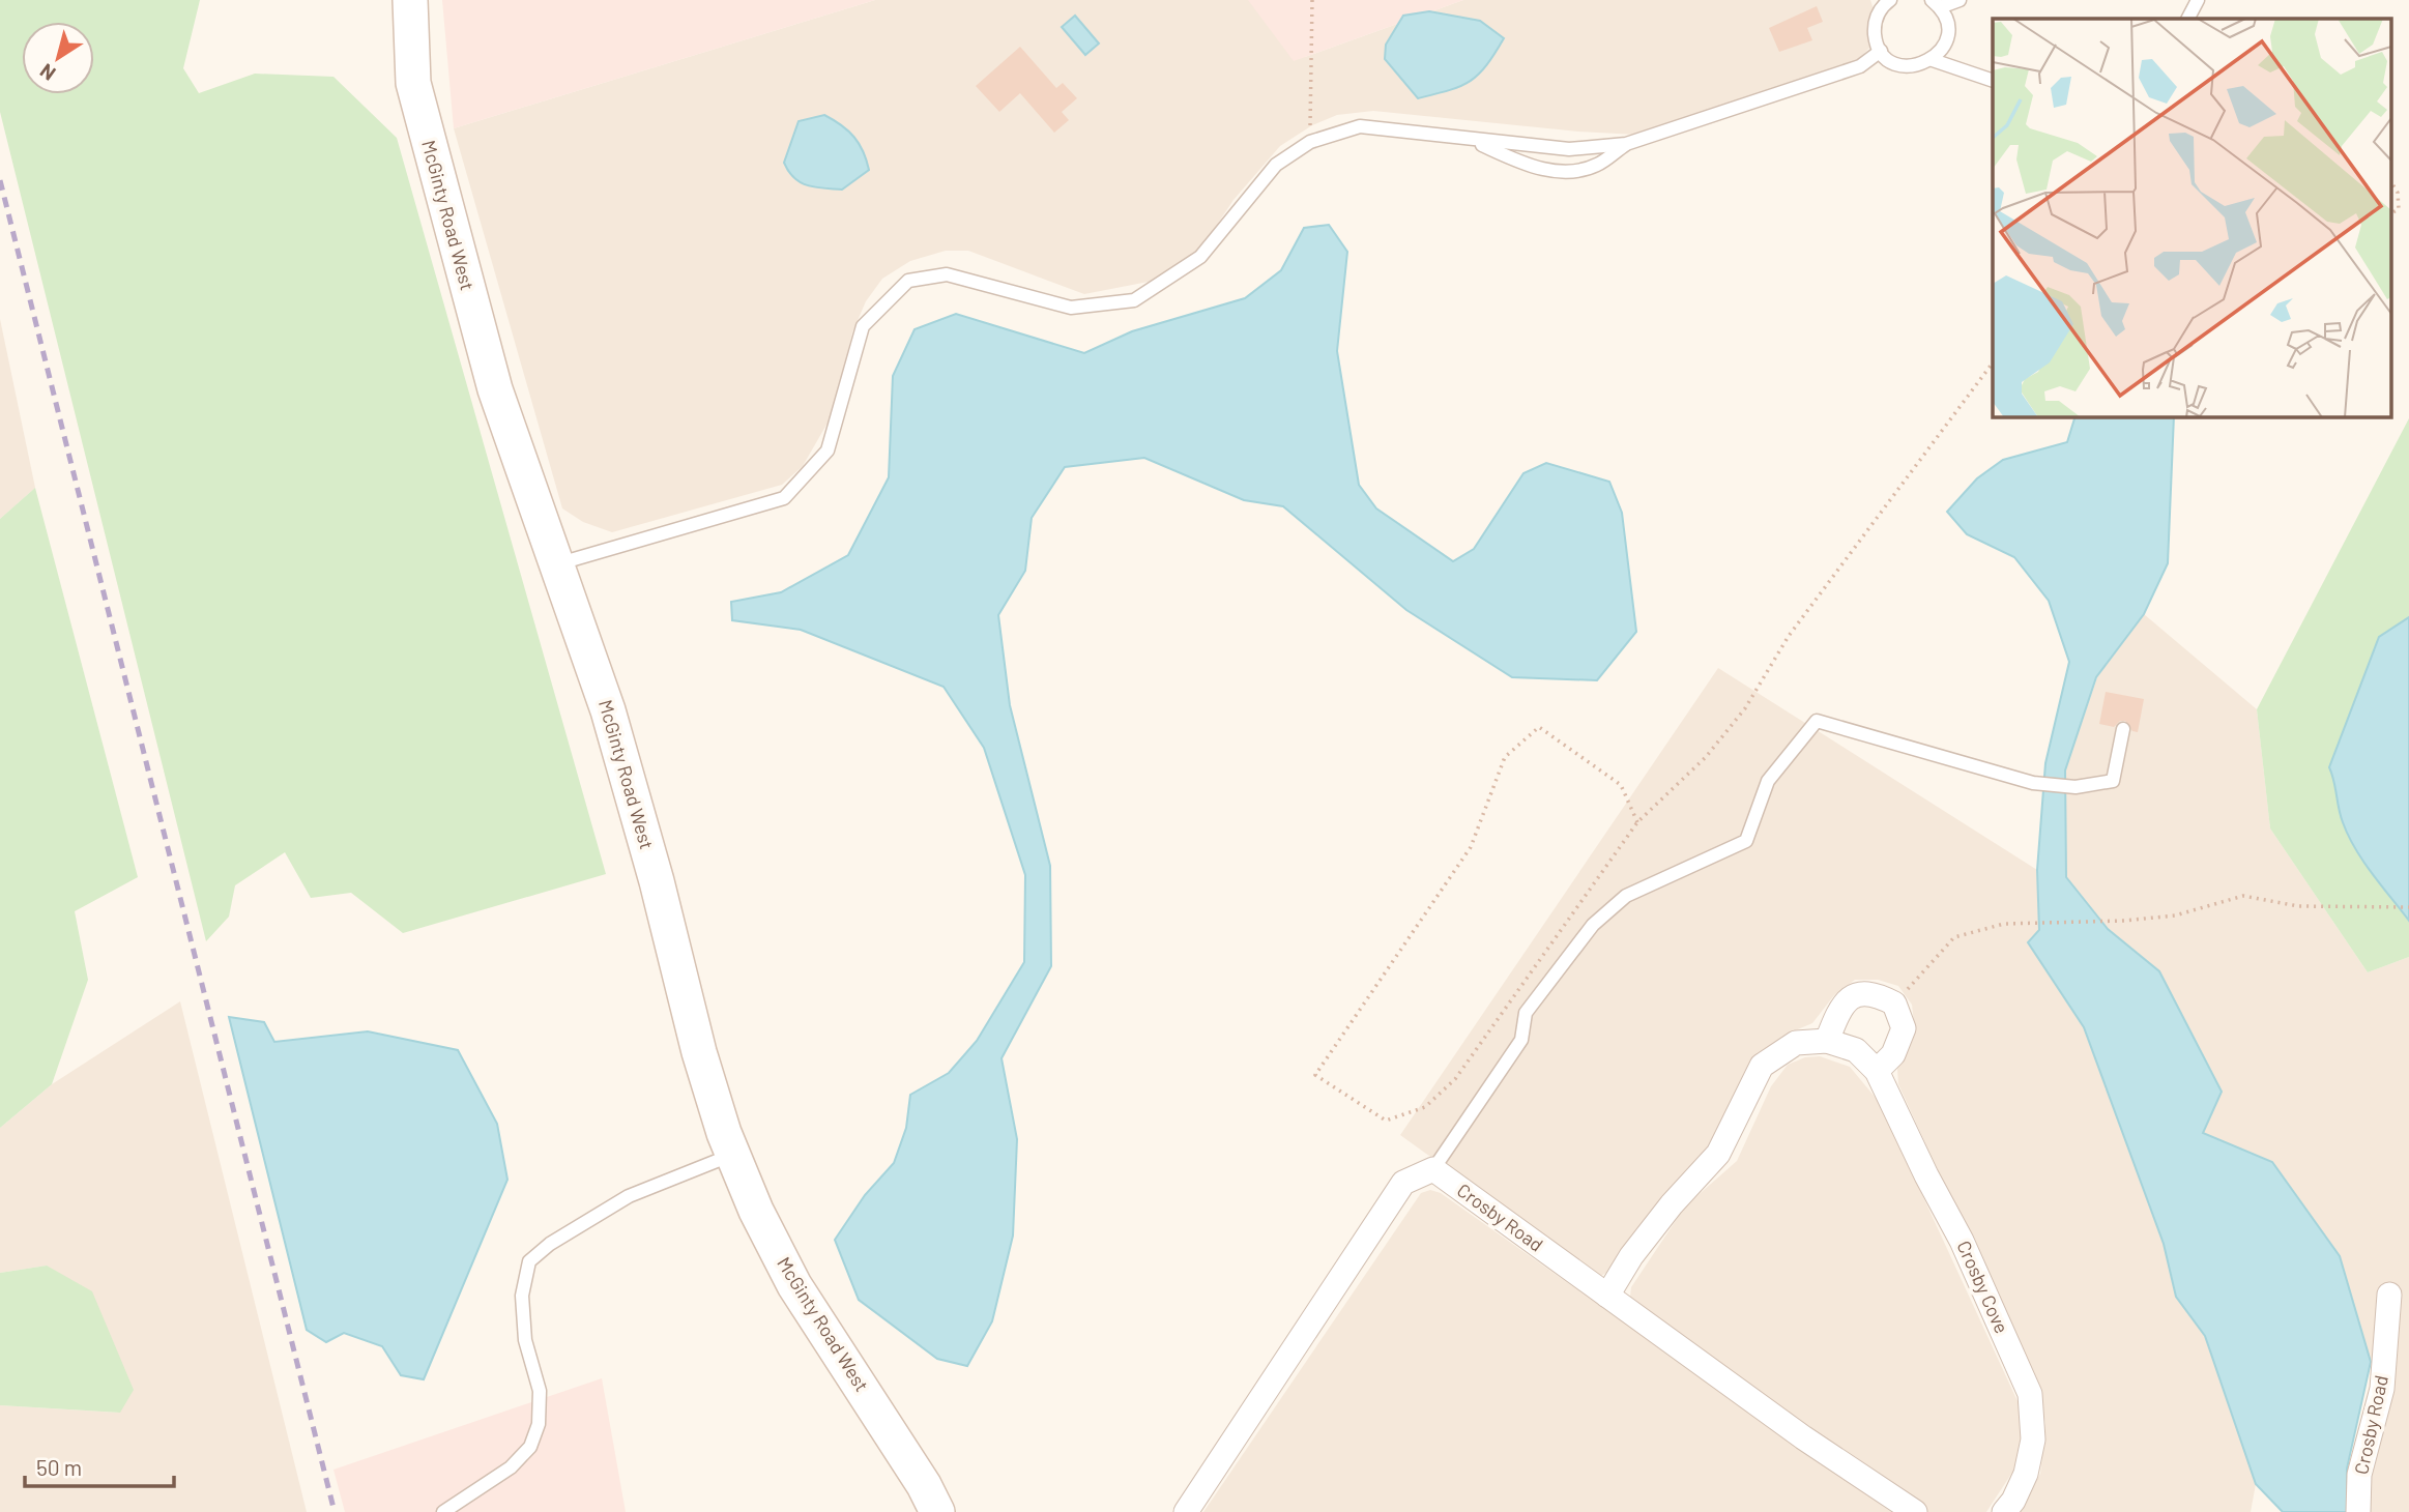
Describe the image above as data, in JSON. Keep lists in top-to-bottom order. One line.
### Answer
{"streets":{"main road":["McGinty Road West"],"street":["Crosby Road","Crosby Cove"]},"scale_bar":"50 m","north":"bottom left"}
